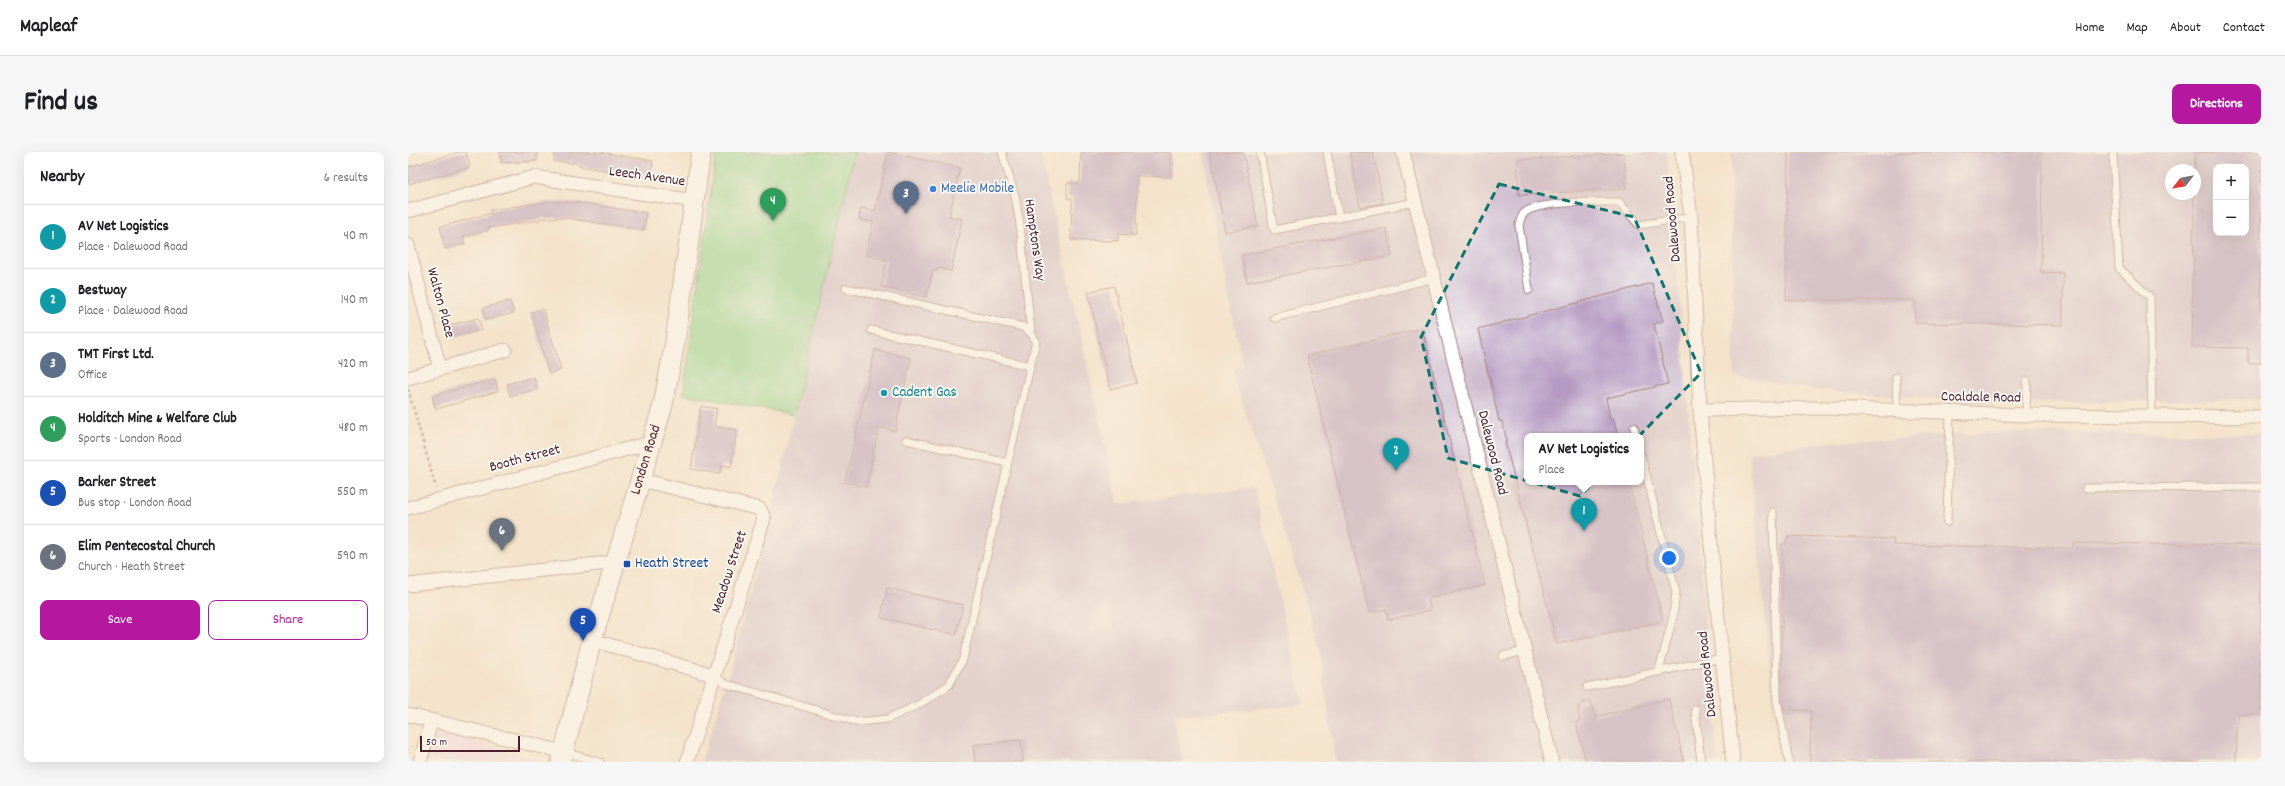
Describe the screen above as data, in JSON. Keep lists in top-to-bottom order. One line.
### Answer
{"streets":{"main road":["London Road"],"street":["Leech Avenue","Dalewood Road","Walton Place","Coaldale Road","Booth Street","Meadow Street"],"lane":["Hamptons Way"]},"crossings":[["Leech Avenue","London Road"],["Dalewood Road","Coaldale Road"],["Hamptons Way","Meadow Street"],["Booth Street","London Road"],["London Road","Meadow Street"]],"places":{"other":["Meelie Mobile","Cadent Gas"],"transit":["Heath Street"]},"scale_bar":"50 m","north":"bottom left","page":{"header":"Mapleaf","nav":["Home","Map","About","Contact"],"title":"Find us","buttons":["Directions",["Save","Share"]],"heading":["Nearby","6 results"],"map_buttons":["+","−"],"pins":["3","4","2","1","6","5"],"list":[{"mark":"1","name":"AV Net Logistics","note":"Place · Dalewood Road","value":"40 m"},{"mark":"2","name":"Bestway","note":"Place · Dalewood Road","value":"140 m"},{"mark":"3","name":"TMT First Ltd.","note":"Office","value":"420 m"},{"mark":"4","name":"Holditch Mine & Welfare Club","note":"Sports · London Road","value":"480 m"},{"mark":"5","name":"Barker Street","note":"Bus stop · London Road","value":"550 m"},{"mark":"6","name":"Elim Pentecostal Church","note":"Church · Heath Street","value":"590 m"}],"popup":["AV Net Logistics","Place"],"scale":"50 m"}}
